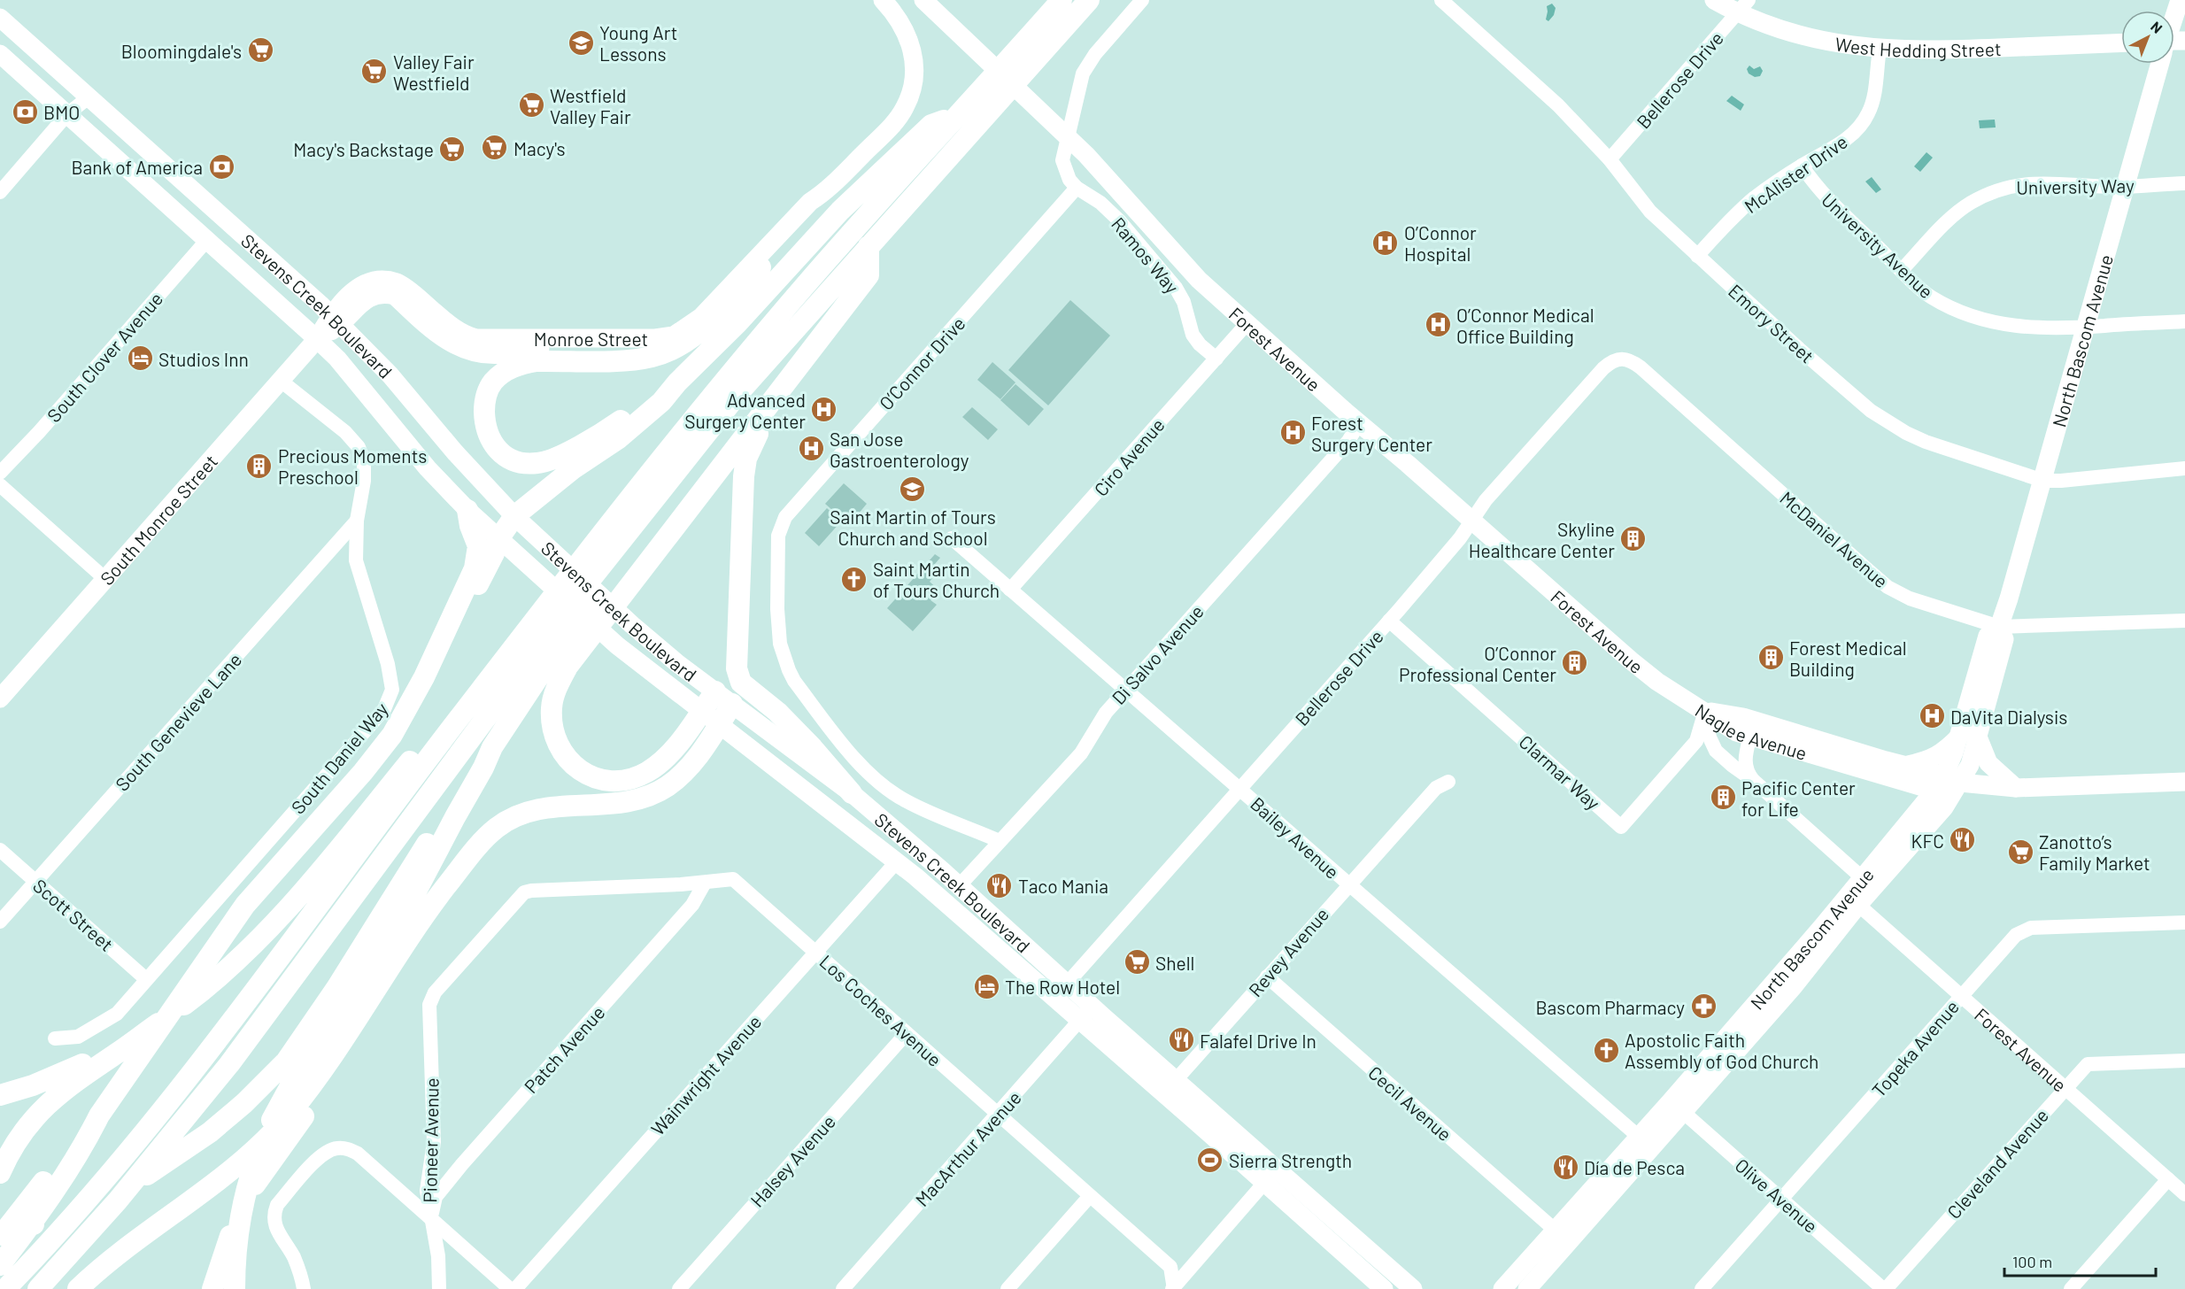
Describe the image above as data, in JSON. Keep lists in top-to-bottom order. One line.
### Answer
{"streets":{"main road":["West Hedding Street","Stevens Creek Boulevard","Monroe Street","North Bascom Avenue","Forest Avenue","South Monroe Street","Naglee Avenue"],"street":["Bellerose Drive","McAlister Drive","University Way","University Avenue","Ramos Way","Emory Street","South Clover Avenue","O’Connor Drive","Ciro Avenue","McDaniel Avenue","Di Salvo Avenue","South Genevieve Lane","South Daniel Way","Clarmar Way","Bailey Avenue","Scott Street","Revey Avenue","Los Coches Avenue","Topeka Avenue","Patch Avenue","Wainwright Avenue","Cecil Avenue","Pioneer Avenue","MacArthur Avenue","Halsey Avenue","Cleveland Avenue","Olive Avenue"]},"crossings":[["West Hedding Street","Bellerose Drive"],["West Hedding Street","McAlister Drive"],["Bellerose Drive","Stevens Creek Boulevard"],["Bellerose Drive","Emory Street"],["Bellerose Drive","Forest Avenue"],["Bellerose Drive","McDaniel Avenue"],["Bellerose Drive","Clarmar Way"],["Bellerose Drive","Bailey Avenue"],["McAlister Drive","University Avenue"],["McAlister Drive","Emory Street"],["University Way","University Avenue"],["University Way","North Bascom Avenue"],["University Avenue","North Bascom Avenue"],["Ramos Way","O’Connor Drive"],["Ramos Way","Ciro Avenue"],["Stevens Creek Boulevard","Monroe Street"],["Stevens Creek Boulevard","South Clover Avenue"],["Stevens Creek Boulevard","South Monroe Street"],["Stevens Creek Boulevard","Di Salvo Avenue"],["Stevens Creek Boulevard","Revey Avenue"],["Stevens Creek Boulevard","Wainwright Avenue"],["Stevens Creek Boulevard","MacArthur Avenue"],["Emory Street","North Bascom Avenue"],["Monroe Street","South Monroe Street"],["North Bascom Avenue","Forest Avenue"],["North Bascom Avenue","McDaniel Avenue"],["North Bascom Avenue","Naglee Avenue"],["North Bascom Avenue","Bailey Avenue"],["North Bascom Avenue","Cecil Avenue"],["North Bascom Avenue","Olive Avenue"],["Forest Avenue","Ciro Avenue"],["Forest Avenue","Di Salvo Avenue"],["Forest Avenue","Naglee Avenue"],["Forest Avenue","Clarmar Way"],["Forest Avenue","Topeka Avenue"],["Forest Avenue","Cleveland Avenue"],["O’Connor Drive","Di Salvo Avenue"],["Ciro Avenue","Bailey Avenue"],["South Monroe Street","South Daniel Way"],["Di Salvo Avenue","Bailey Avenue"],["South Genevieve Lane","South Daniel Way"],["South Genevieve Lane","Scott Street"],["Naglee Avenue","Clarmar Way"],["South Daniel Way","Scott Street"],["Bailey Avenue","Revey Avenue"],["Revey Avenue","Cecil Avenue"],["Los Coches Avenue","Patch Avenue"],["Los Coches Avenue","Wainwright Avenue"],["Los Coches Avenue","Pioneer Avenue"],["Los Coches Avenue","MacArthur Avenue"],["Los Coches Avenue","Halsey Avenue"],["Topeka Avenue","Olive Avenue"],["Patch Avenue","Pioneer Avenue"],["Cleveland Avenue","Olive Avenue"]],"places":{"school or university":["Young Art Lessons","Saint Martin of Tours Church and School"],"supermarket":["Bloomingdale's","Valley Fair Westfield","Westfield Valley Fair","Macy's","Macy's Backstage","Zanotto’s Family Market","Shell"],"bank":["BMO","Bank of America"],"hospital":["O’Connor Hospital","O’Connor Medical Office Building","Advanced Surgery Center","Forest Surgery Center","San Jose Gastroenterology","DaVita Dialysis"],"hotel":["Studios Inn","The Row Hotel"],"building":["Precious Moments Preschool","Skyline Healthcare Center","Forest Medical Building","O’Connor Professional Center","Pacific Center for Life"],"church":["Saint Martin of Tours Church","Apostolic Faith Assembly of God Church"],"restaurant":["KFC","Taco Mania","Falafel Drive In","Día de Pesca"],"pharmacy":["Bascom Pharmacy"],"sports":["Sierra Strength"]},"scale_bar":"100 m","north":"top right"}
